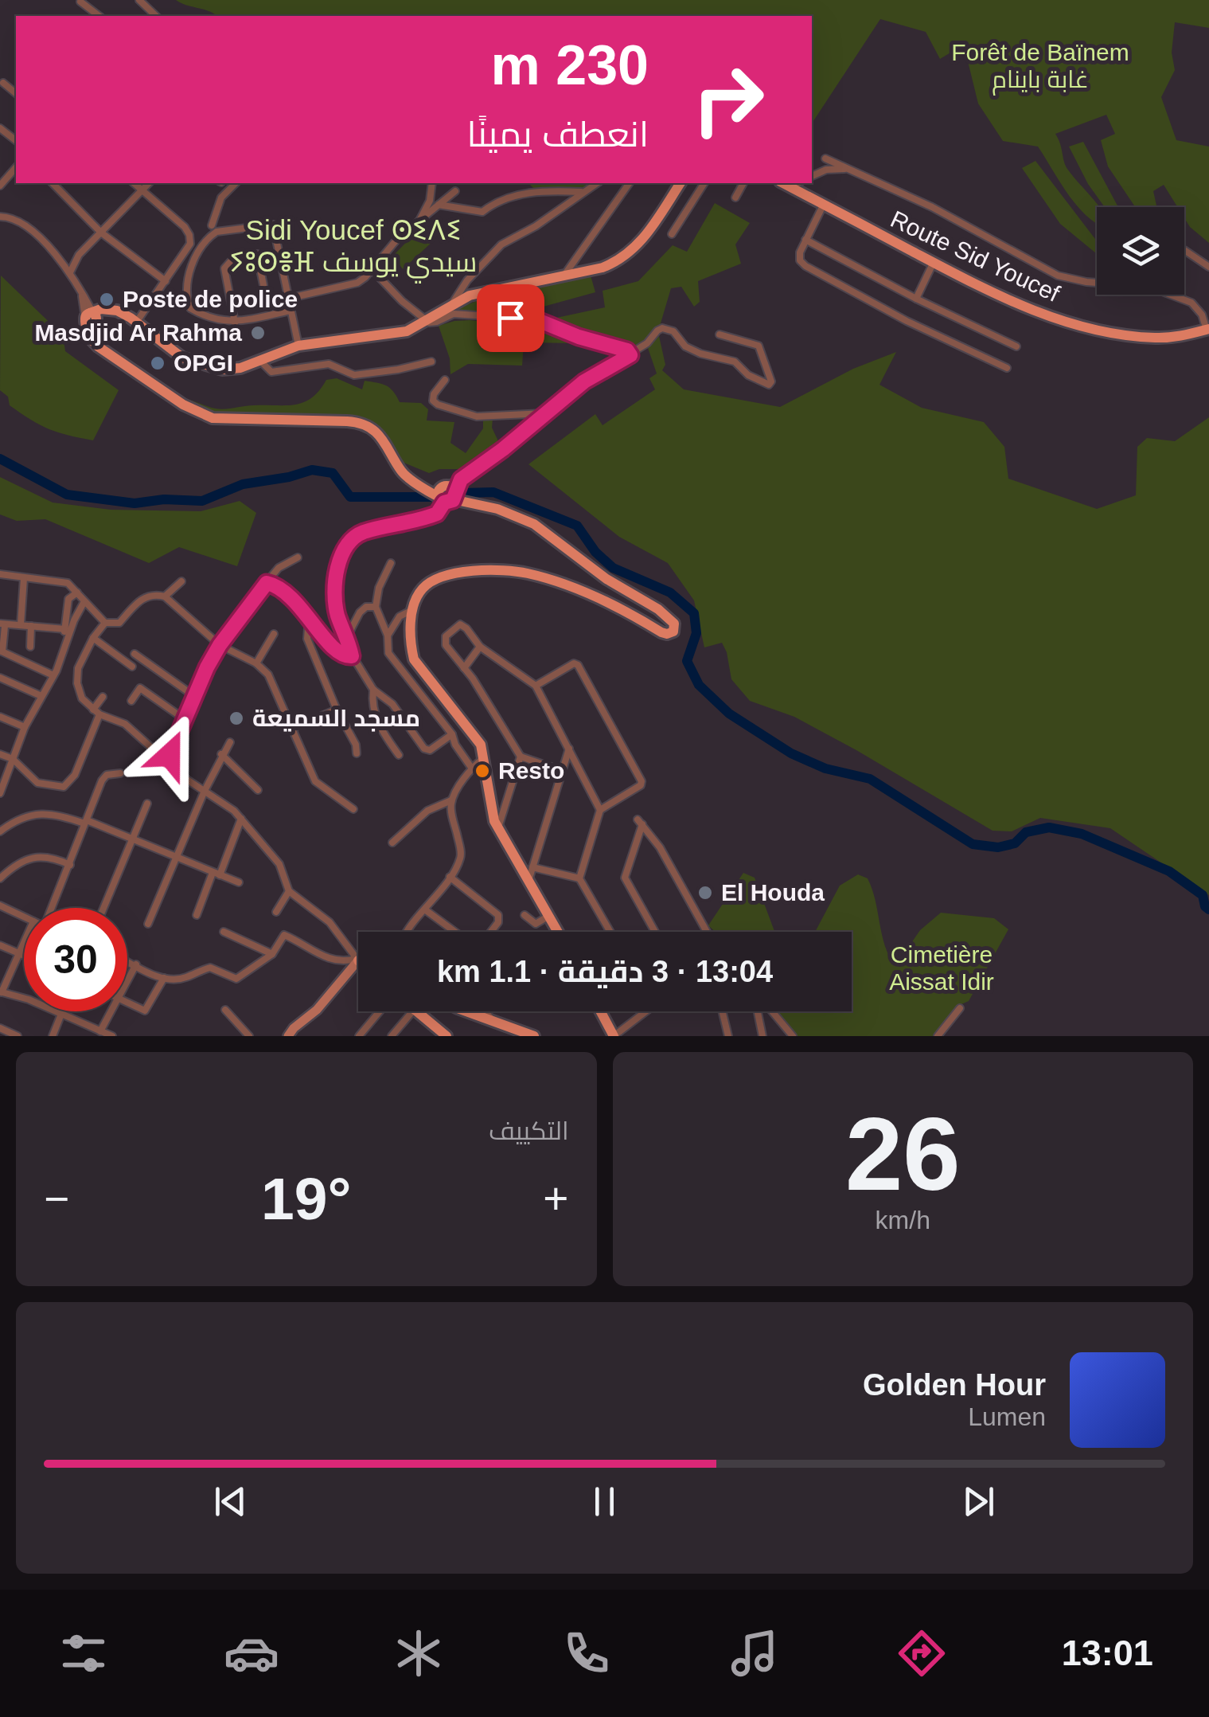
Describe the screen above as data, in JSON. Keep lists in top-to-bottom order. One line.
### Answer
{"streets":{"main road":["Route Sid Youcef"]},"districts":["Sidi Youcef ⵙⵉⴷⵉ ⵢⵓⵙⴻⴼ سيدي يوسف"],"parks":["Forêt de Baïnem غابة باينام","Cimetière Aissat Idir"],"places":["Poste de police","Masdjid Ar Rahma","OPGI","مسجد السميعة","Resto","El Houda"],"page":{"turn":["230 m","انعطف يمينًا"],"limit":"30","trip":"13:04 · 3 دقيقة · 1.1 km","tile":[["26","km/h"],"التكييف"],"heat":["−","19°","+"],"song":["Golden Hour","Lumen"],"tabs":"13:01"}}
